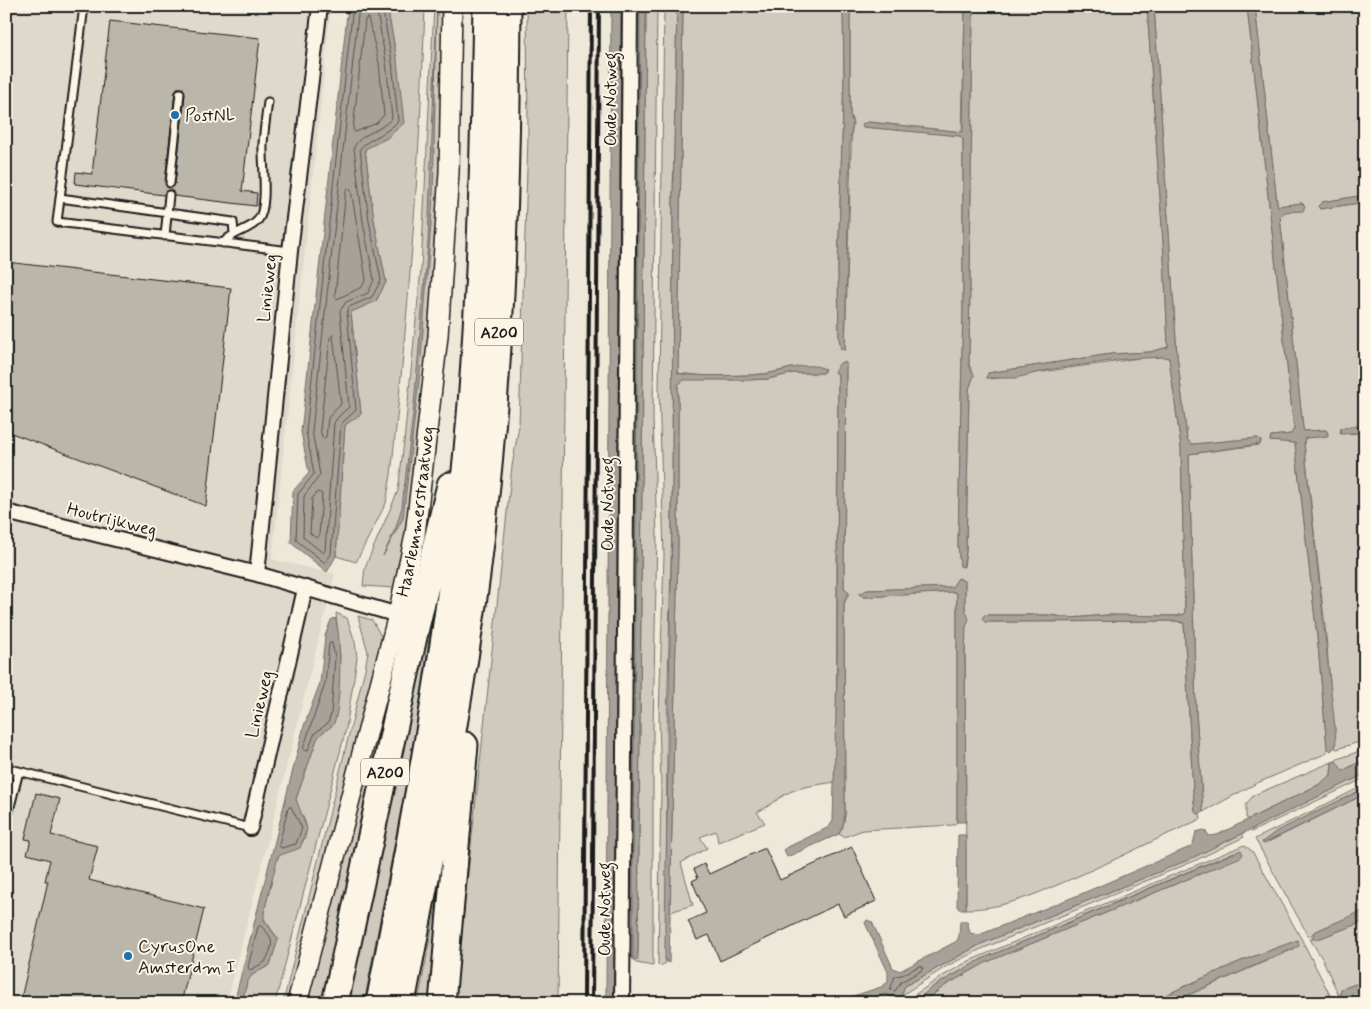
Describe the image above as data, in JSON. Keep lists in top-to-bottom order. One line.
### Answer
{"streets":{"highway":["A200"],"main road":["Haarlemmerstraatweg"],"street":["Oude Notweg","Linieweg","Houtrijkweg"]},"crossings":[["Linieweg","Houtrijkweg"]],"places":["PostNL","CyrusOne Amsterdm I"]}
